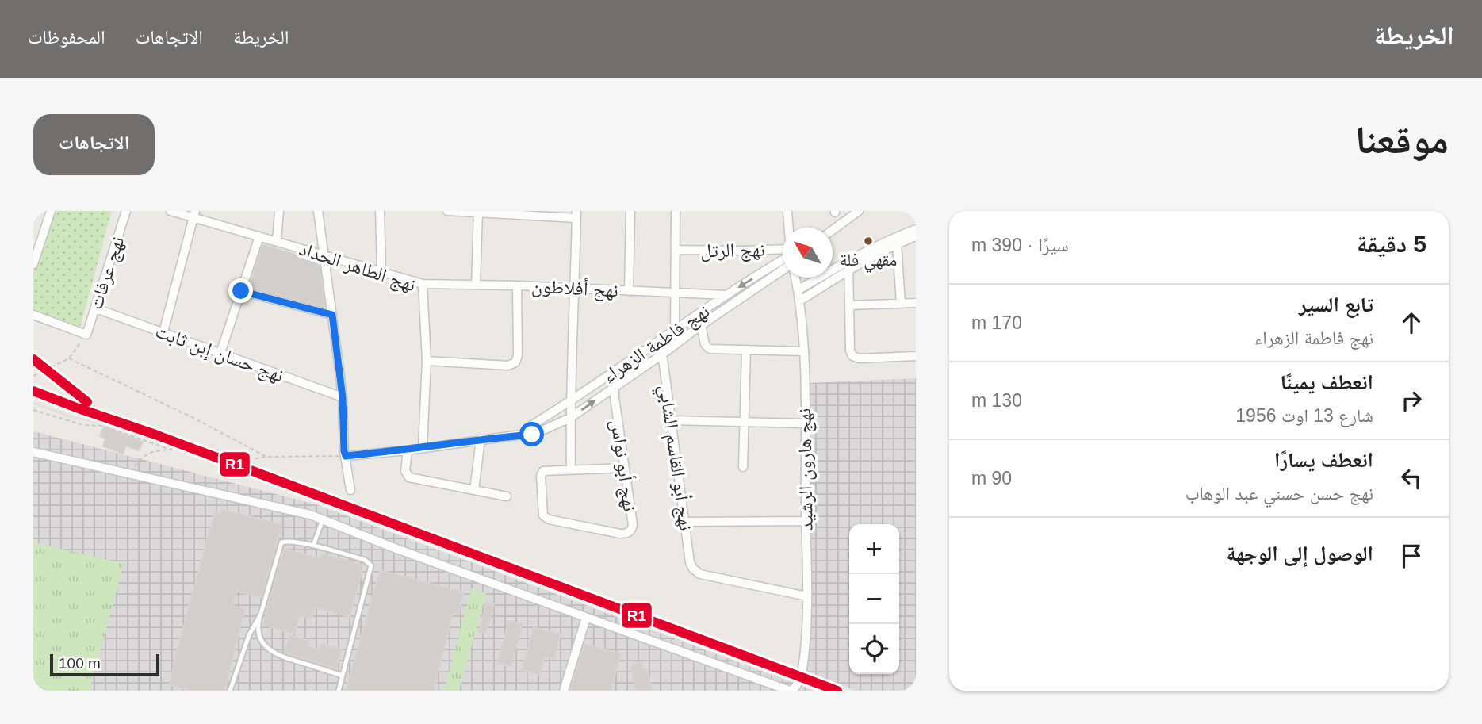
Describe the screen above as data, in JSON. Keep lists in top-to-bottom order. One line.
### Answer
{"streets":{"street":["نهج الرتل","نهج الطاهر الحداد","نهج عرفات","نهج أفلاطون","نهج فاطمة الزهراء","نهج حسان إبن ثابت","نهج أبو القاسم الشابي","نهج أبو نواس","نهج هارون الرشيد"]},"crossings":[["نهج الطاهر الحداد","نهج أفلاطون"],["نهج الطاهر الحداد","نهج فاطمة الزهراء"],["نهج عرفات","نهج حسان إبن ثابت"],["نهج أفلاطون","نهج فاطمة الزهراء"],["نهج فاطمة الزهراء","نهج أبو القاسم الشابي"],["نهج فاطمة الزهراء","نهج أبو نواس"],["نهج أبو القاسم الشابي","نهج هارون الرشيد"]],"places":["مقهي فلة"],"lines":["transit line R1"],"scale_bar":"100 m","north":"top left","page":{"header":"الخريطة","nav":["الخريطة","الاتجاهات","المحفوظات"],"title":"موقعنا","buttons":"الاتجاهات","heading":["5 دقيقة","سيرًا · 390 m"],"list":[["تابع السير","نهج فاطمة الزهراء","170 m"],["انعطف يمينًا","شارع 13 اوت 1956","130 m"],["انعطف يسارًا","نهج حسن حسني عبد الوهاب","90 m"],"الوصول إلى الوجهة"],"map_buttons":["+","−"],"scale":"100 m"}}
